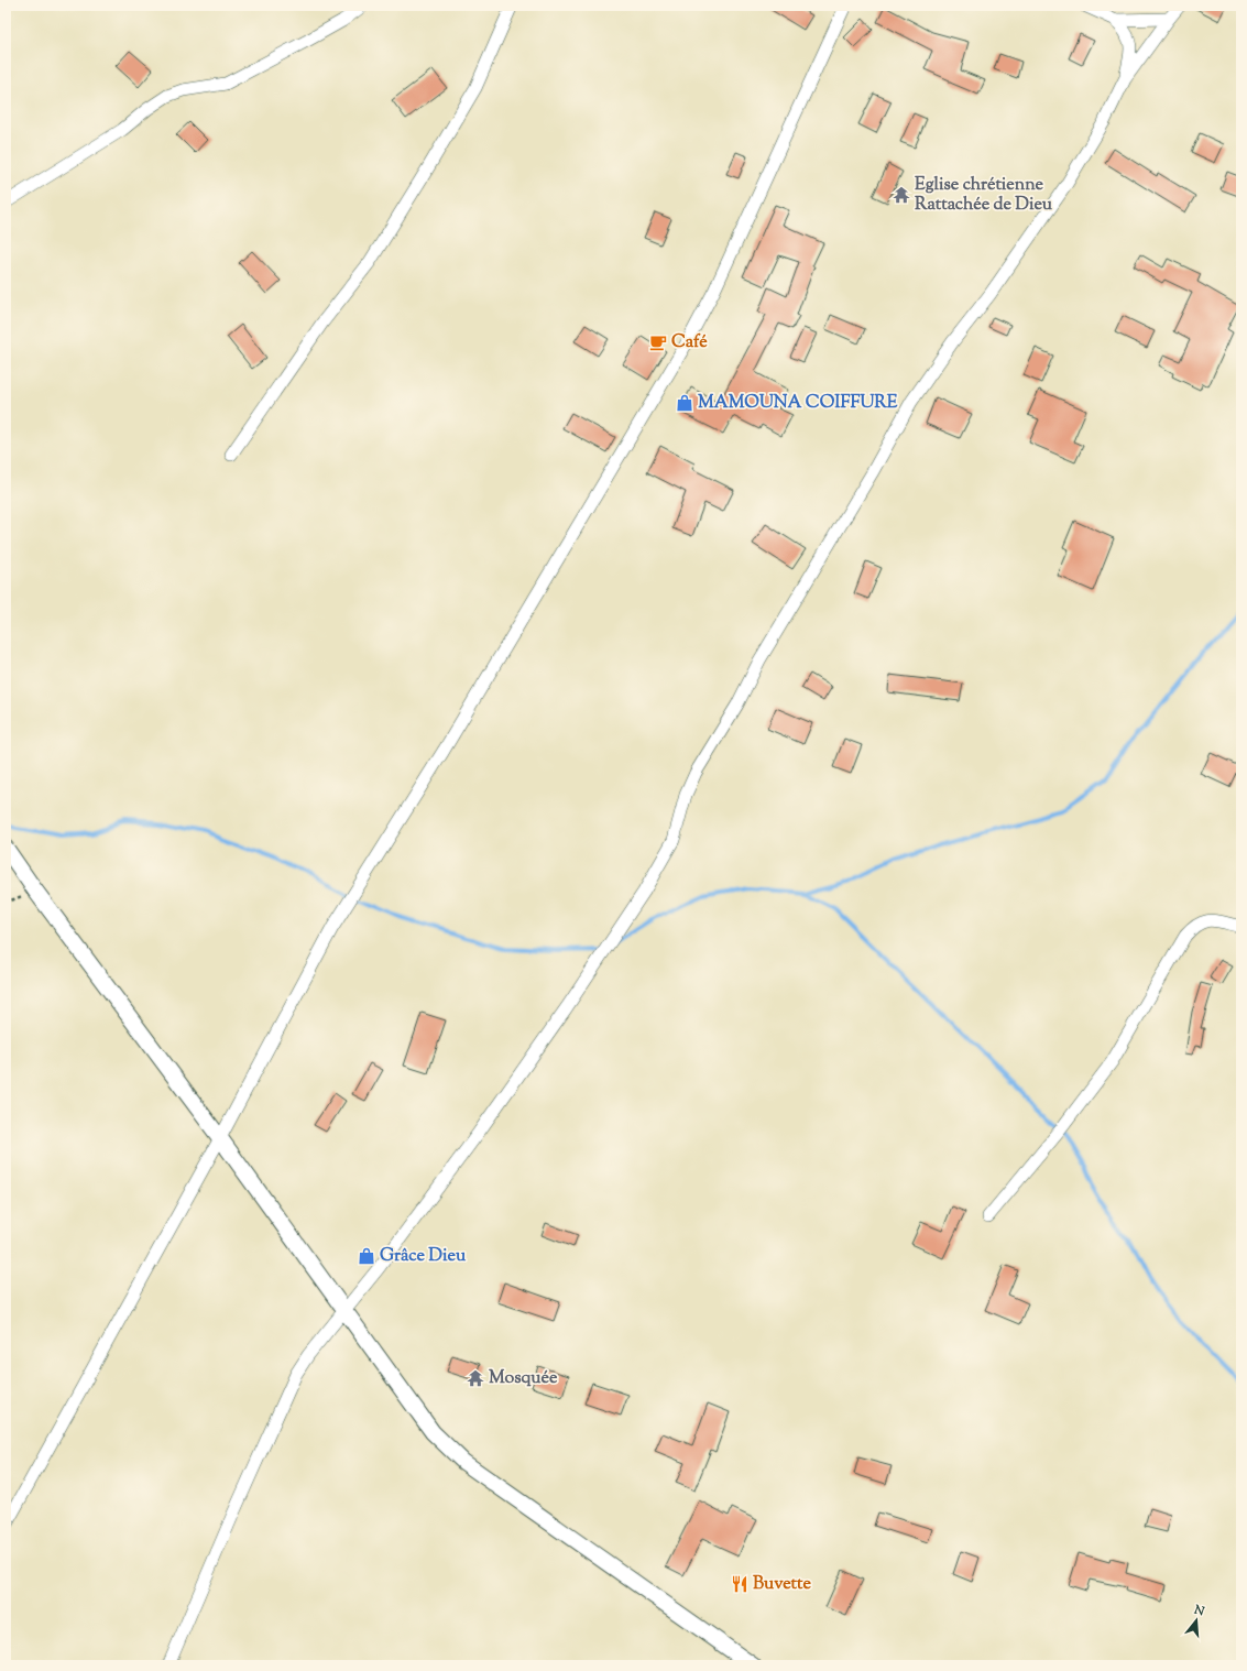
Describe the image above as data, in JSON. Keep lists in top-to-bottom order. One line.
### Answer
{"places":{"temple":["Eglise chrétienne Rattachée de Dieu","Mosquée"],"cafe":["Café"],"shop":["MAMOUNA COIFFURE","Grâce Dieu"],"restaurant":["Buvette"]},"north":"top"}
